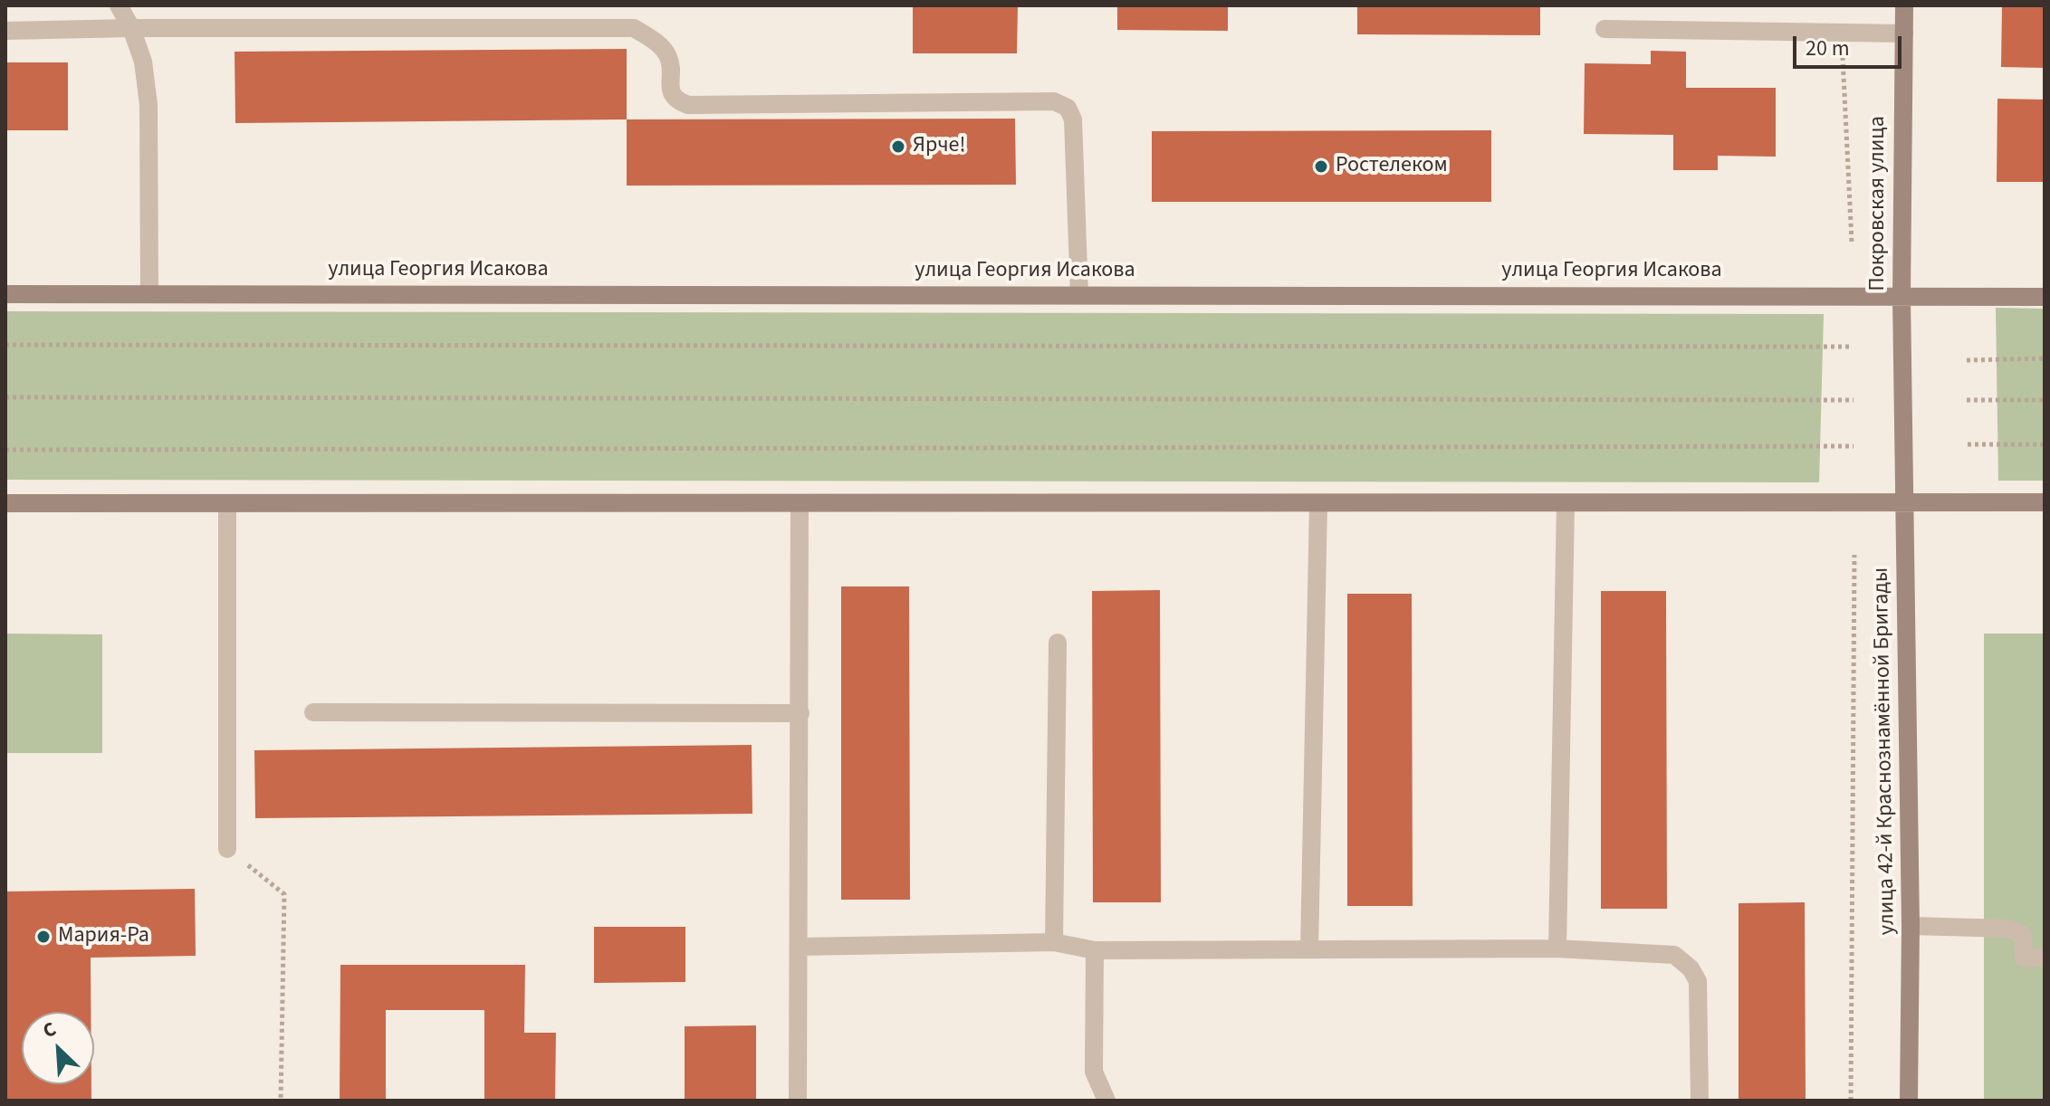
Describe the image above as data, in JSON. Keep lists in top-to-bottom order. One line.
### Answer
{"streets":{"street":["Покровская улица","улица Георгия Исакова","улица 42-й Краснознамённой Бригады"]},"crossings":[["Покровская улица","улица Георгия Исакова"],["Покровская улица","улица 42-й Краснознамённой Бригады"]],"places":["Ярче!","Ростелеком","Мария-Ра"],"scale_bar":"20 m","north":"top left"}
